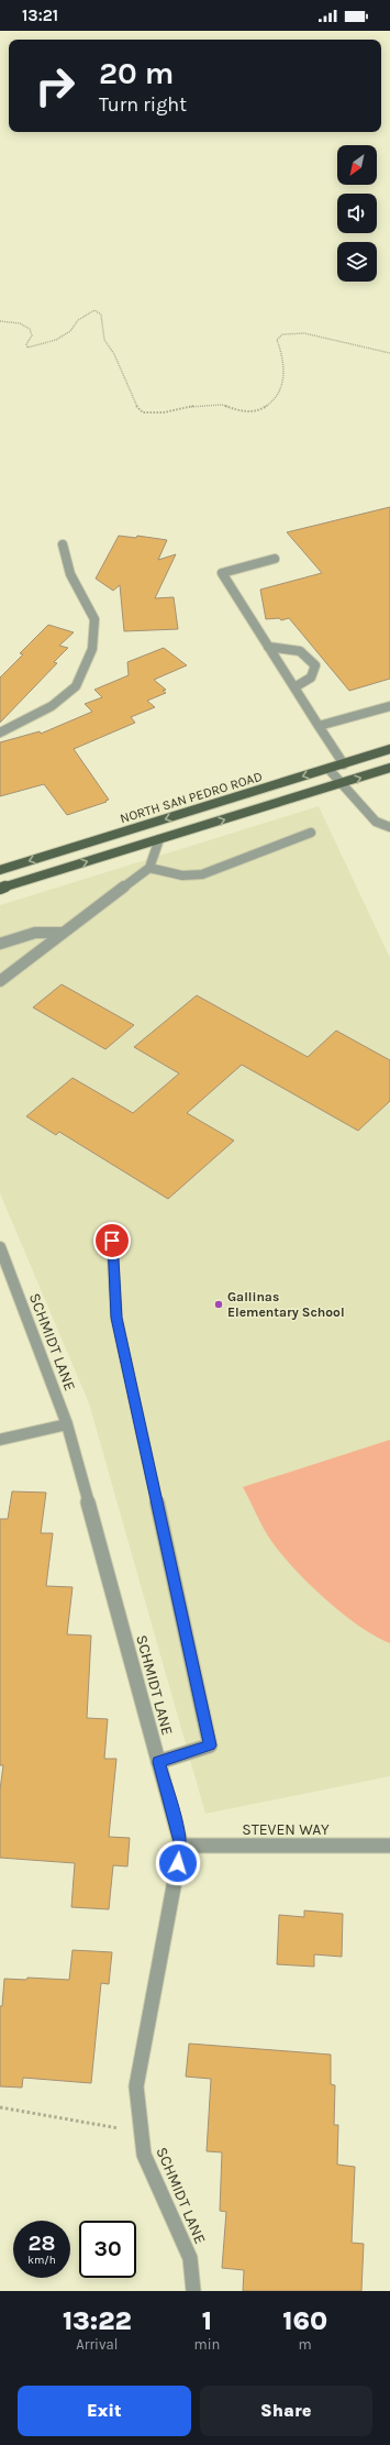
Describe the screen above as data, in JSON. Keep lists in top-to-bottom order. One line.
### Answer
{"streets":{"main road":["NORTH SAN PEDRO ROAD"],"street":["SCHMIDT LANE","STEVEN WAY"]},"crossings":[["SCHMIDT LANE","STEVEN WAY"]],"places":["Gallinas Elementary School"],"north":"bottom left","page":{"status":"13:21","turn":["20 m","Turn right"],"speed":"28 km/h","limit":"30","eta":["13:22","Arrival","1","min","160","m"],"buttons":["Exit","Share"]}}
